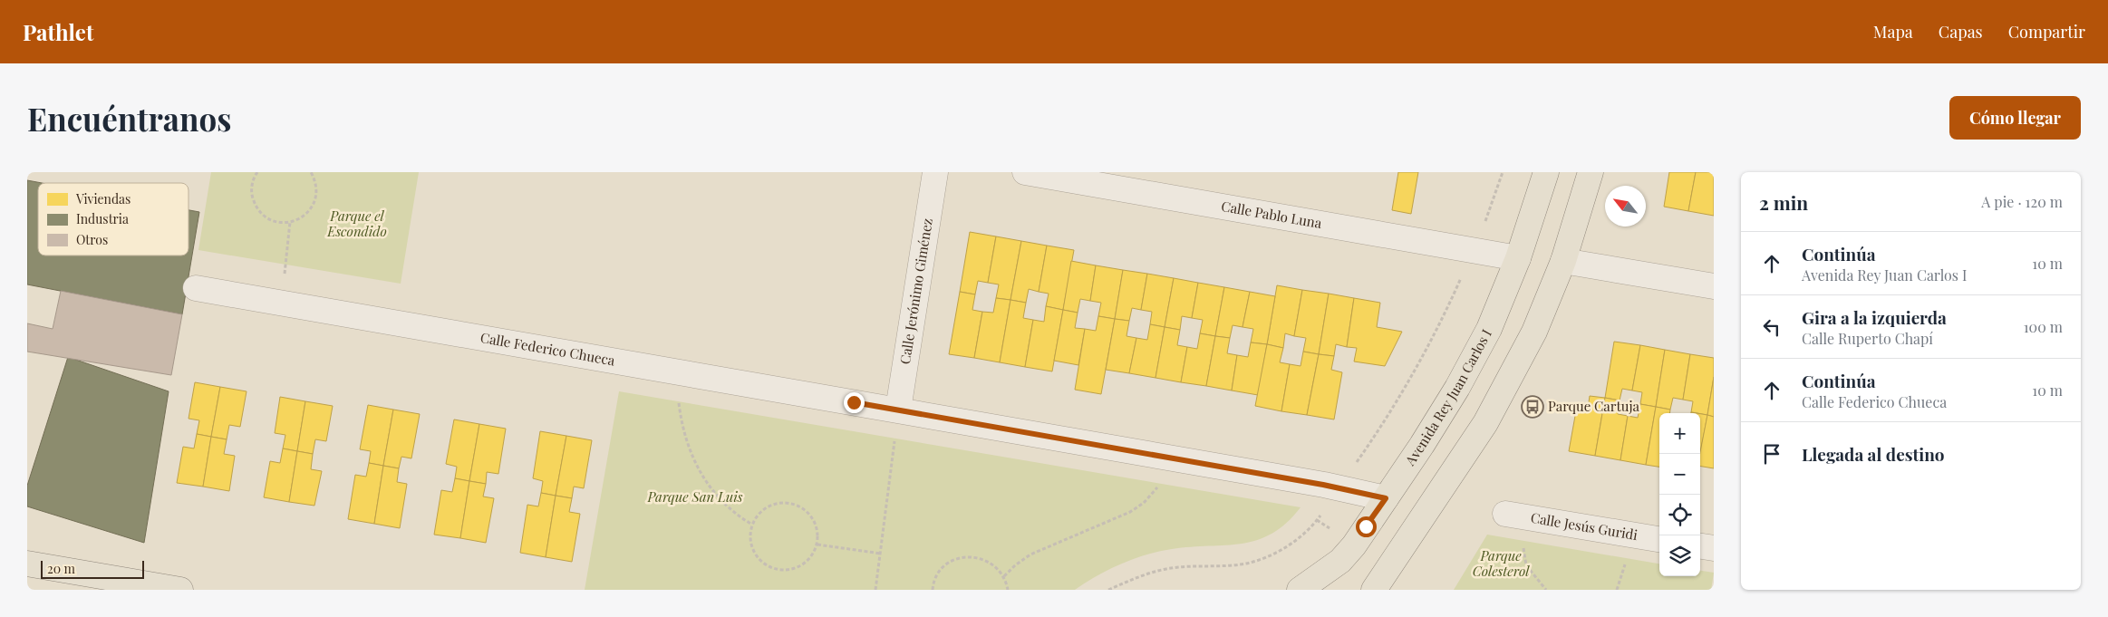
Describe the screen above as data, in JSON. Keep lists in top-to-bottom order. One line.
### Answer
{"streets":{"main road":["Avenida Rey Juan Carlos I"],"street":["Calle Pablo Luna","Calle Jerónimo Giménez","Calle Federico Chueca","Calle Jesús Guridi"]},"crossings":[["Calle Pablo Luna","Avenida Rey Juan Carlos I"],["Calle Jerónimo Giménez","Calle Federico Chueca"],["Calle Federico Chueca","Avenida Rey Juan Carlos I"]],"parks":["Parque el Escondido","Parque San Luis","Parque Colesterol"],"places":{"bus stop":["Parque Cartuja"]},"legend":["Viviendas","Industria","Otros"],"scale_bar":"20 m","north":"top left","page":{"header":"Pathlet","nav":["Mapa","Capas","Compartir"],"buttons":"Cómo llegar","title":"Encuéntranos","heading":["2 min","A pie · 120 m"],"list":[["Continúa","Avenida Rey Juan Carlos I","10 m"],["Gira a la izquierda","Calle Ruperto Chapí","100 m"],["Continúa","Calle Federico Chueca","10 m"],"Llegada al destino"],"map_buttons":["+","−"],"scale":"20 m"}}
